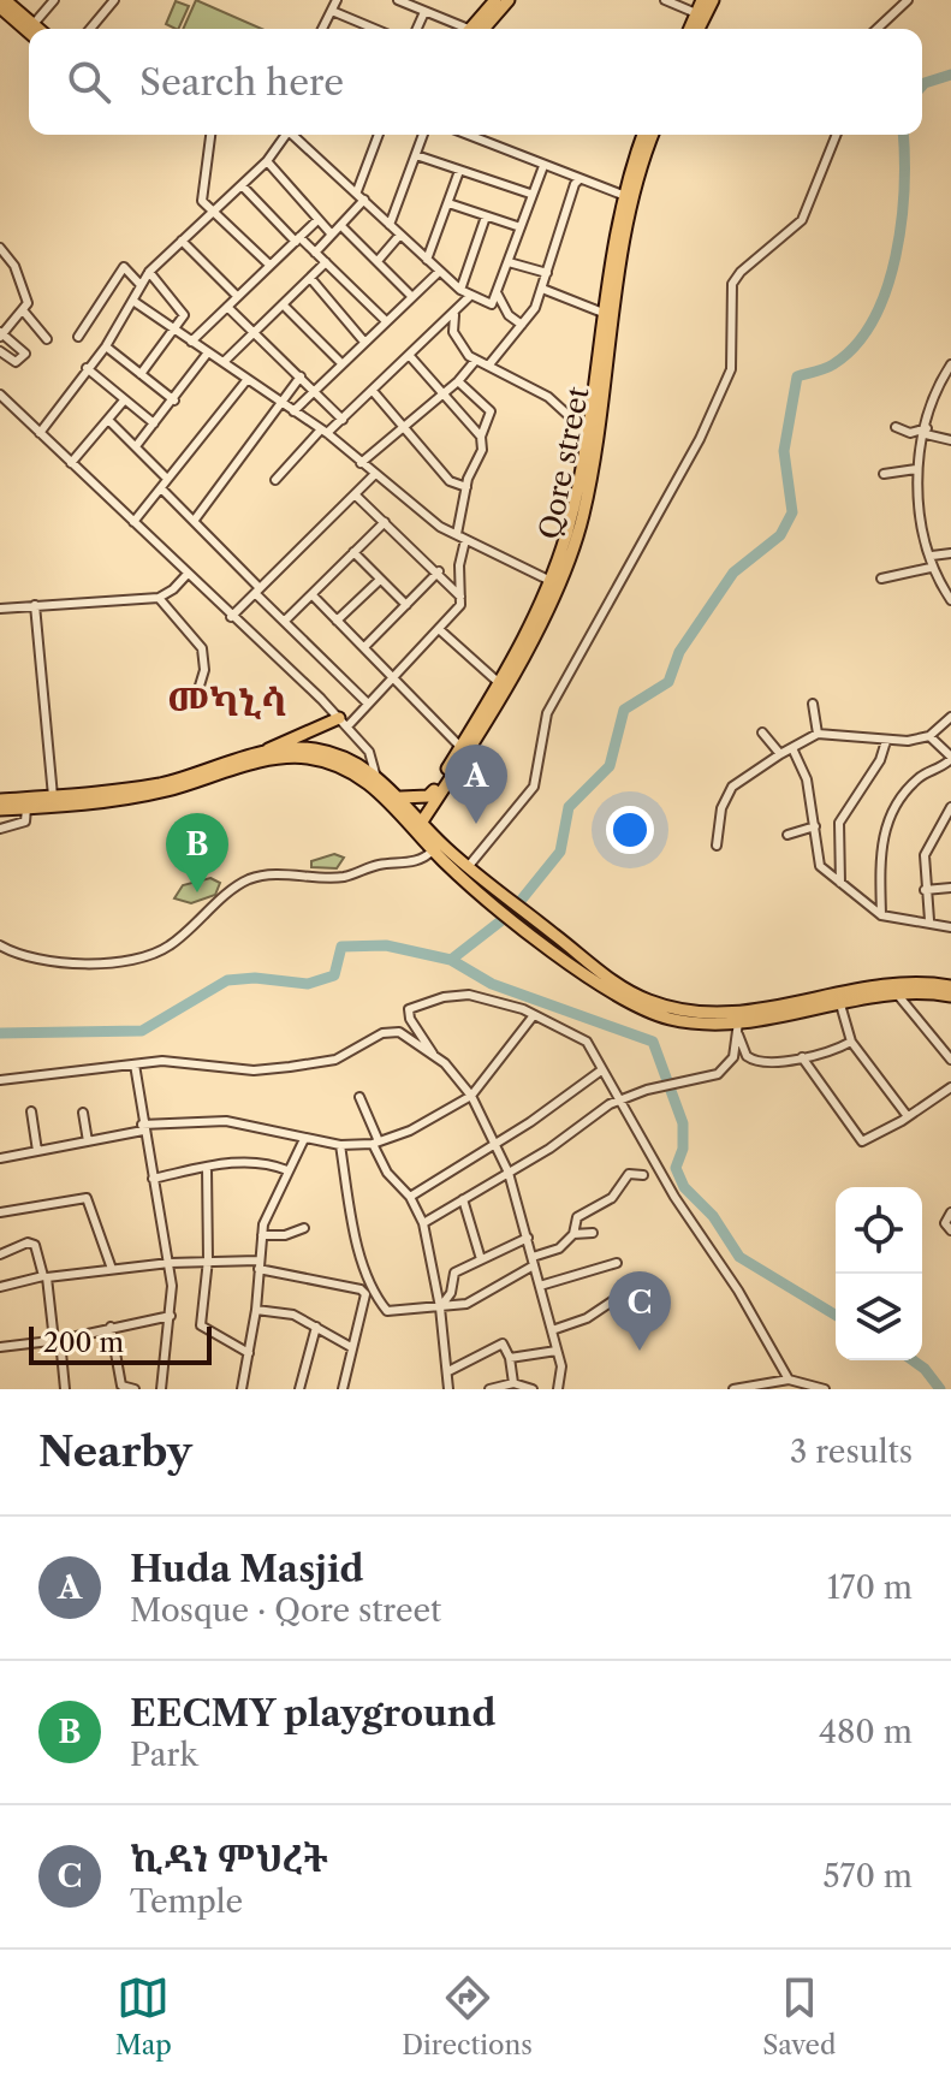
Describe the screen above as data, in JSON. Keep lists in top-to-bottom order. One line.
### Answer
{"streets":{"main road":["Qore street"]},"districts":["መካኒሳ"],"scale_bar":"200 m","page":{"search":"Search here","pins":["A","B","C"],"scale":"200 m","heading":["Nearby","3 results"],"list":[{"mark":"A","name":"Huda Masjid","note":"Mosque · Qore street","value":"170 m"},{"mark":"B","name":"EECMY playground","note":"Park","value":"480 m"},{"mark":"C","name":"ኪዳነ ምህረት","note":"Temple","value":"570 m"}],"nav":["Map","Directions","Saved"]}}
